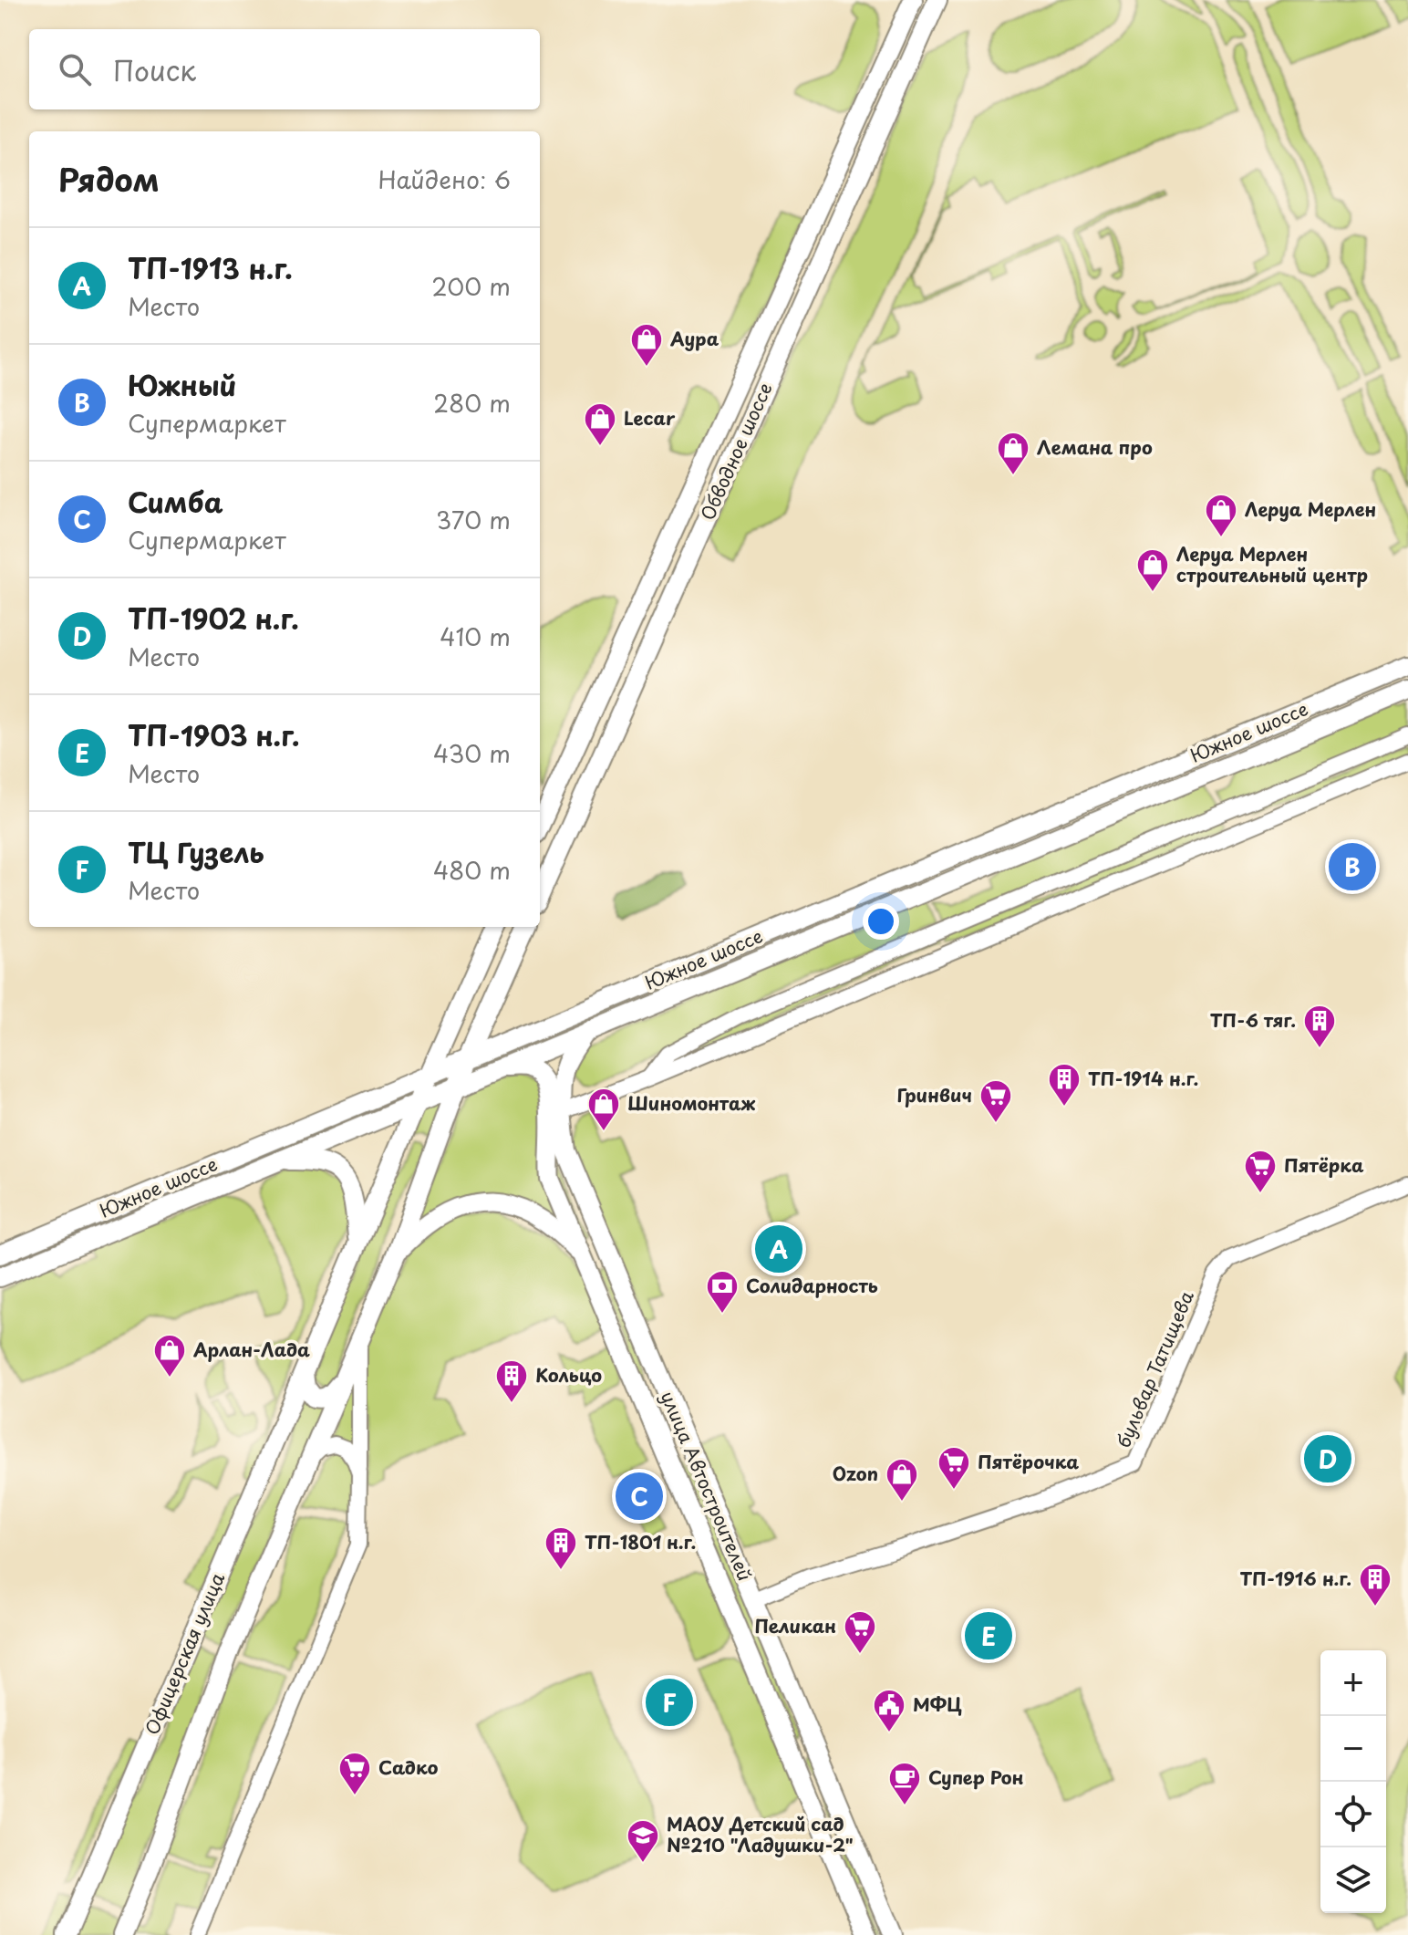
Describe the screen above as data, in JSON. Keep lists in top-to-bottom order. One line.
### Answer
{"streets":{"main road":["Обводное шоссе","Южное шоссе","улица Автостроителей","Офицерская улица"],"street":["бульвар Татищева"]},"crossings":[["Южное шоссе","улица Автостроителей"],["Южное шоссе","Офицерская улица"],["бульвар Татищева","улица Автостроителей"]],"places":{"shop":["Аура","Lecar","Лемана про","Леруа Мерлен","Леруа Мерлен строительный центр","Шиномонтаж","Арлан-Лада","Ozon"],"building":["ТП-6 тяг.","ТП-1914 н.г.","Кольцо","ТП-1801 н.г.","ТП-1916 н.г."],"supermarket":["Гринвич","Пятёрка","Пятёрочка","Пеликан","Садко"],"bank":["Солидарность"],"public building":["МФЦ"],"cafe":["Супер Рон"],"school or university":["МАОУ Детский сад №210 \"Ладушки-2\""]},"page":{"search":"Поиск","heading":["Рядом","Найдено: 6"],"list":[{"mark":"A","name":"ТП-1913 н.г.","note":"Место","value":"200 m"},{"mark":"B","name":"Южный","note":"Супермаркет","value":"280 m"},{"mark":"C","name":"Симба","note":"Супермаркет","value":"370 m"},{"mark":"D","name":"ТП-1902 н.г.","note":"Место","value":"410 m"},{"mark":"E","name":"ТП-1903 н.г.","note":"Место","value":"430 m"},{"mark":"F","name":"ТЦ Гузель","note":"Место","value":"480 m"}],"pins":["B","A","D","C","E","F"],"map_buttons":["+","−"]}}
